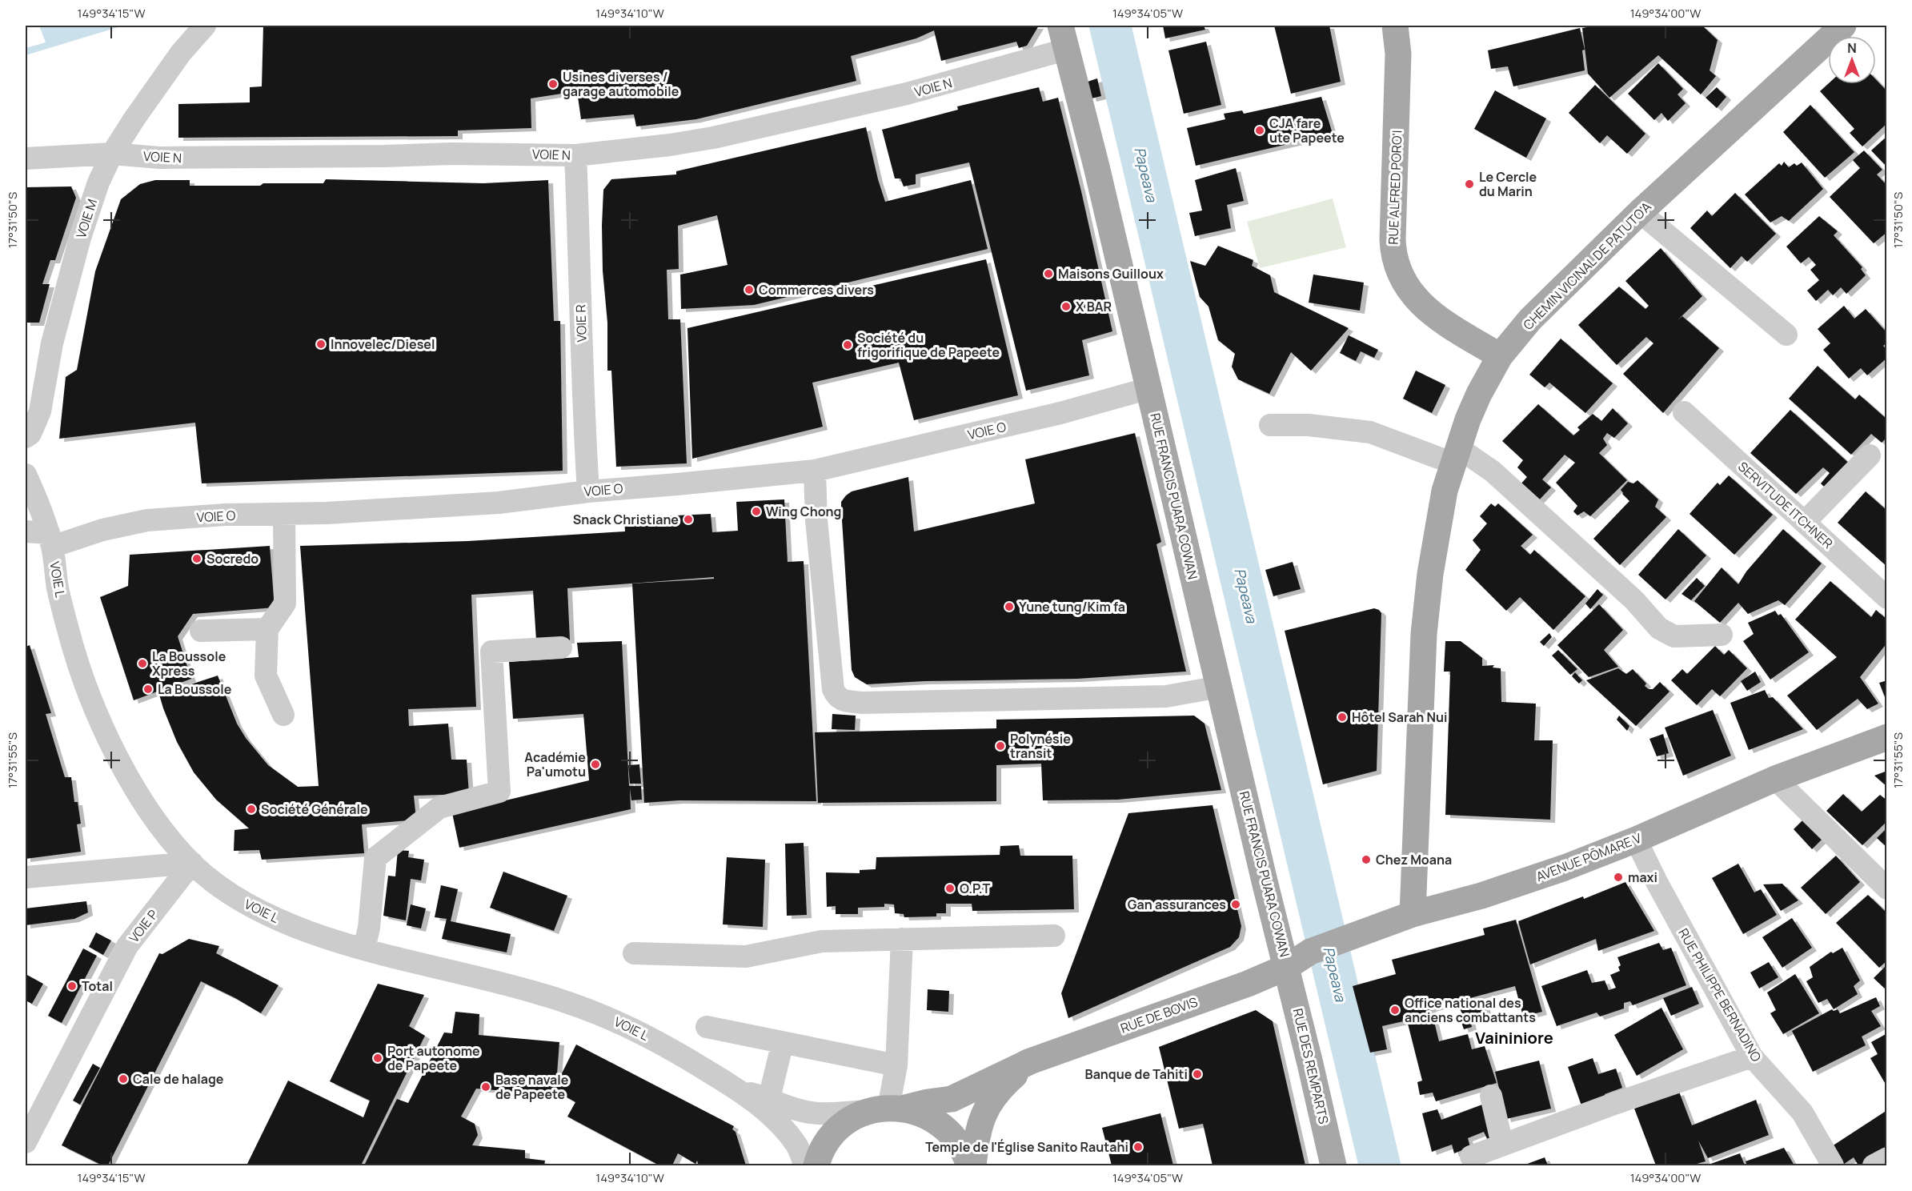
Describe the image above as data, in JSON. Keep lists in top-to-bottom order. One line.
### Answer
{"streets":{"main road":["RUE ALFRED PORO'I","CHEMIN VICINAL DE PATUTO'A","RUE FRANCIS PUARA COWAN","AVENUE PŌMARE V","RUE DE BOVIS","RUE DES REMPARTS"],"street":["VOIE N","VOIE M","VOIE R","VOIE O","SERVITUDE ITCHNER","VOIE L","VOIE P","RUE PHILIPPE BERNADINO"]},"crossings":[["VOIE N","VOIE M"],["VOIE N","VOIE R"],["VOIE N","RUE FRANCIS PUARA COWAN"],["RUE ALFRED PORO'I","CHEMIN VICINAL DE PATUTO'A"],["CHEMIN VICINAL DE PATUTO'A","AVENUE PŌMARE V"],["VOIE R","VOIE O"],["VOIE O","RUE FRANCIS PUARA COWAN"],["VOIE O","VOIE L"],["RUE FRANCIS PUARA COWAN","AVENUE PŌMARE V"],["RUE FRANCIS PUARA COWAN","RUE DE BOVIS"],["RUE FRANCIS PUARA COWAN","RUE DES REMPARTS"],["VOIE L","VOIE P"],["AVENUE PŌMARE V","RUE PHILIPPE BERNADINO"],["AVENUE PŌMARE V","RUE DE BOVIS"],["AVENUE PŌMARE V","RUE DES REMPARTS"],["RUE DE BOVIS","RUE DES REMPARTS"]],"districts":["Vaininiore"],"water":["Papeava"],"places":["Usines diverses / garage automobile","CJA fare ute Papeete","Le Cercle du Marin","Maisons Guilloux","Commerces divers","X BAR","Innovelec/Diesel","Société du frigorifique de Papeete","Wing Chong","Snack Christiane","Socredo","Yune tung/Kim fa","La Boussole Xpress","La Boussole","Hôtel Sarah Nui","Polynésie transit","Académie Pa'umotu","Société Générale","Chez Moana","maxi","O.P.T","Gan assurances","Total","Office national des anciens combattants","Port autonome de Papeete","Banque de Tahiti","Cale de halage","Base navale de Papeete","Temple de l'Église Sanito Rautahi"],"north":"top","coordinates":["149°34'15\"W","149°34'10\"W","149°34'05\"W","149°34'00\"W","17°31'50\"S","17°31'55\"S"]}
